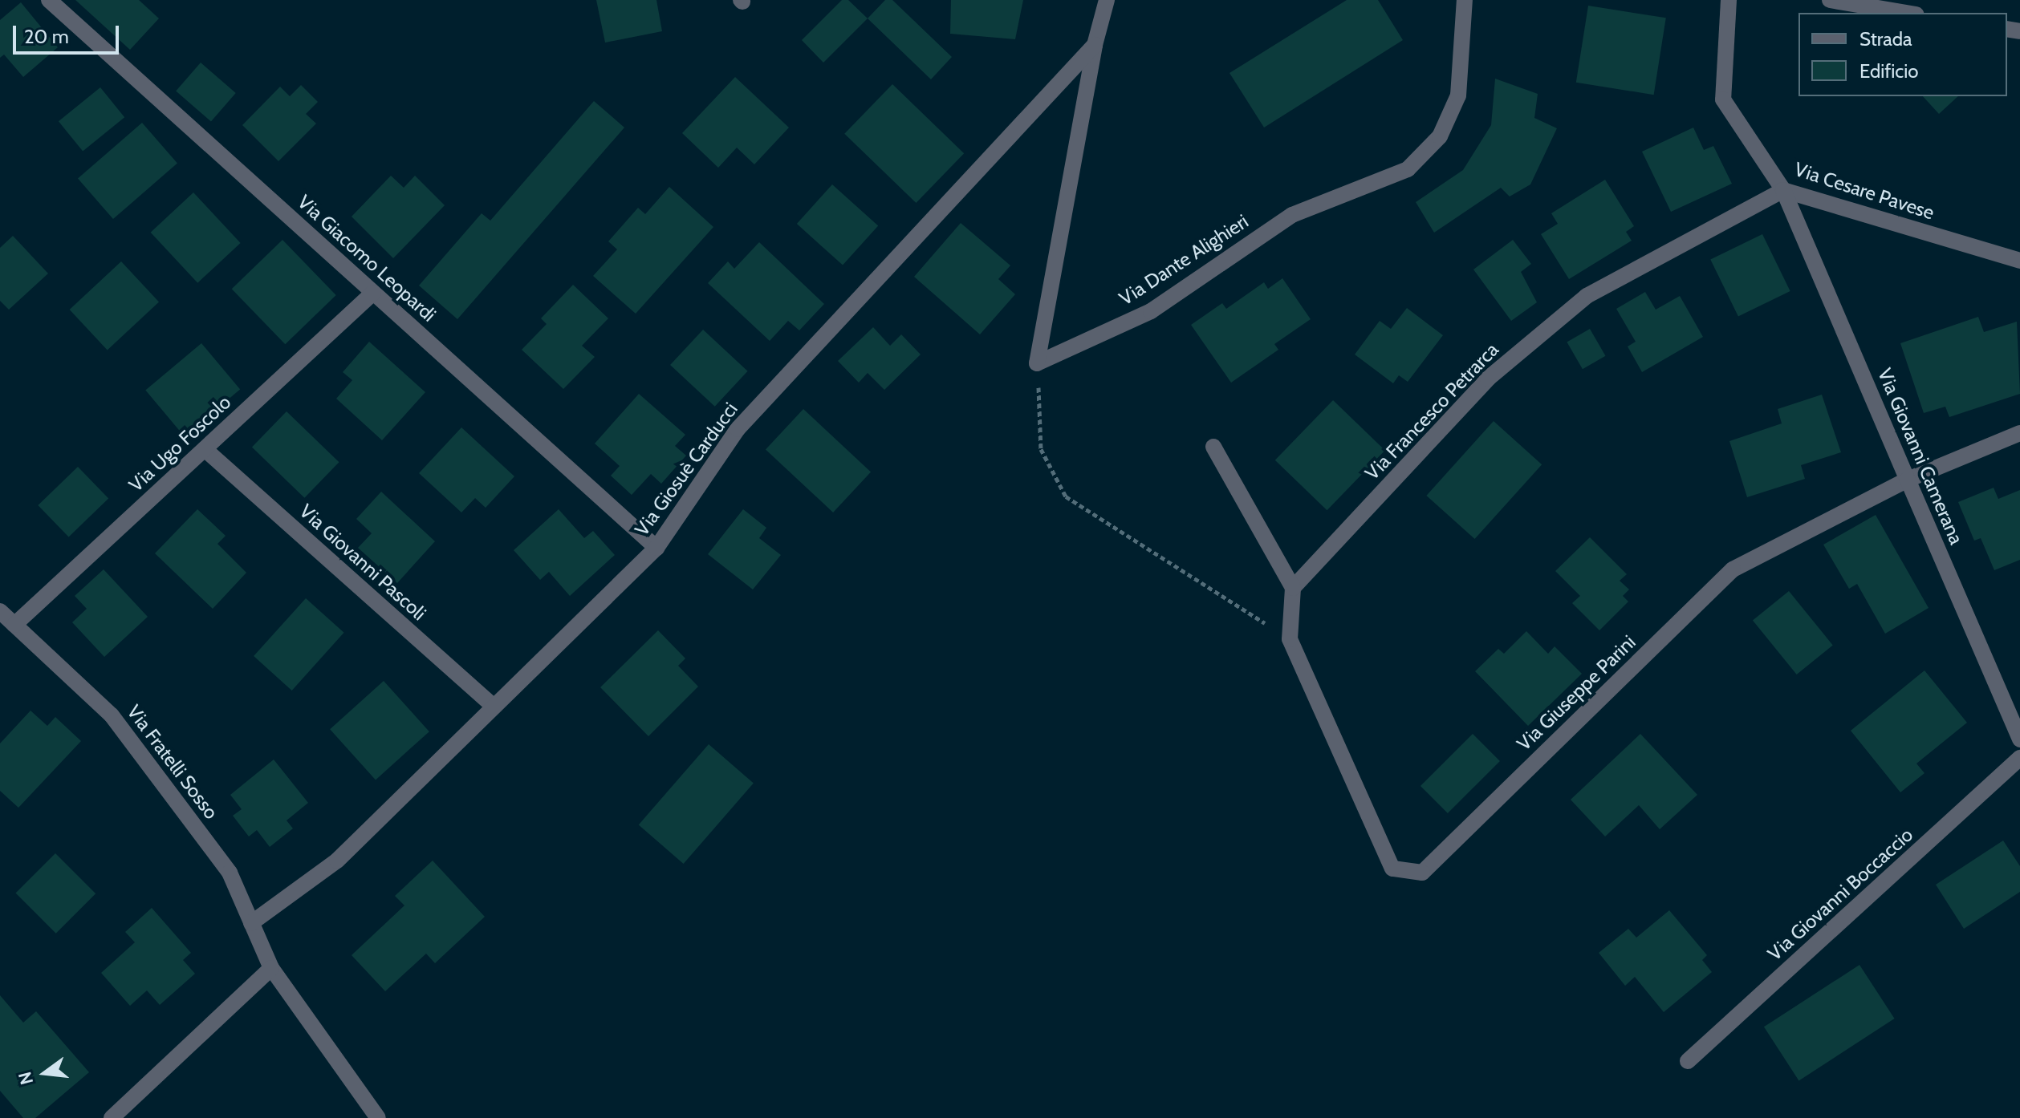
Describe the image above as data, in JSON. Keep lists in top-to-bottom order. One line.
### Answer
{"streets":{"street":["Via Cesare Pavese","Via Giacomo Leopardi","Via Dante Alighieri","Via Francesco Petrarca","Via Ugo Foscolo","Via Giovanni Camerana","Via Giosuè Carducci","Via Giovanni Pascoli","Via Giuseppe Parini","Via Fratelli Sosso","Via Giovanni Boccaccio"]},"crossings":[["Via Cesare Pavese","Via Francesco Petrarca"],["Via Cesare Pavese","Via Giovanni Camerana"],["Via Giacomo Leopardi","Via Ugo Foscolo"],["Via Giacomo Leopardi","Via Giosuè Carducci"],["Via Francesco Petrarca","Via Giovanni Camerana"],["Via Ugo Foscolo","Via Giovanni Pascoli"],["Via Ugo Foscolo","Via Fratelli Sosso"],["Via Giovanni Camerana","Via Giuseppe Parini"],["Via Giosuè Carducci","Via Giovanni Pascoli"],["Via Giosuè Carducci","Via Fratelli Sosso"]],"legend":["Strada","Edificio"],"scale_bar":"20 m","north":"left"}
